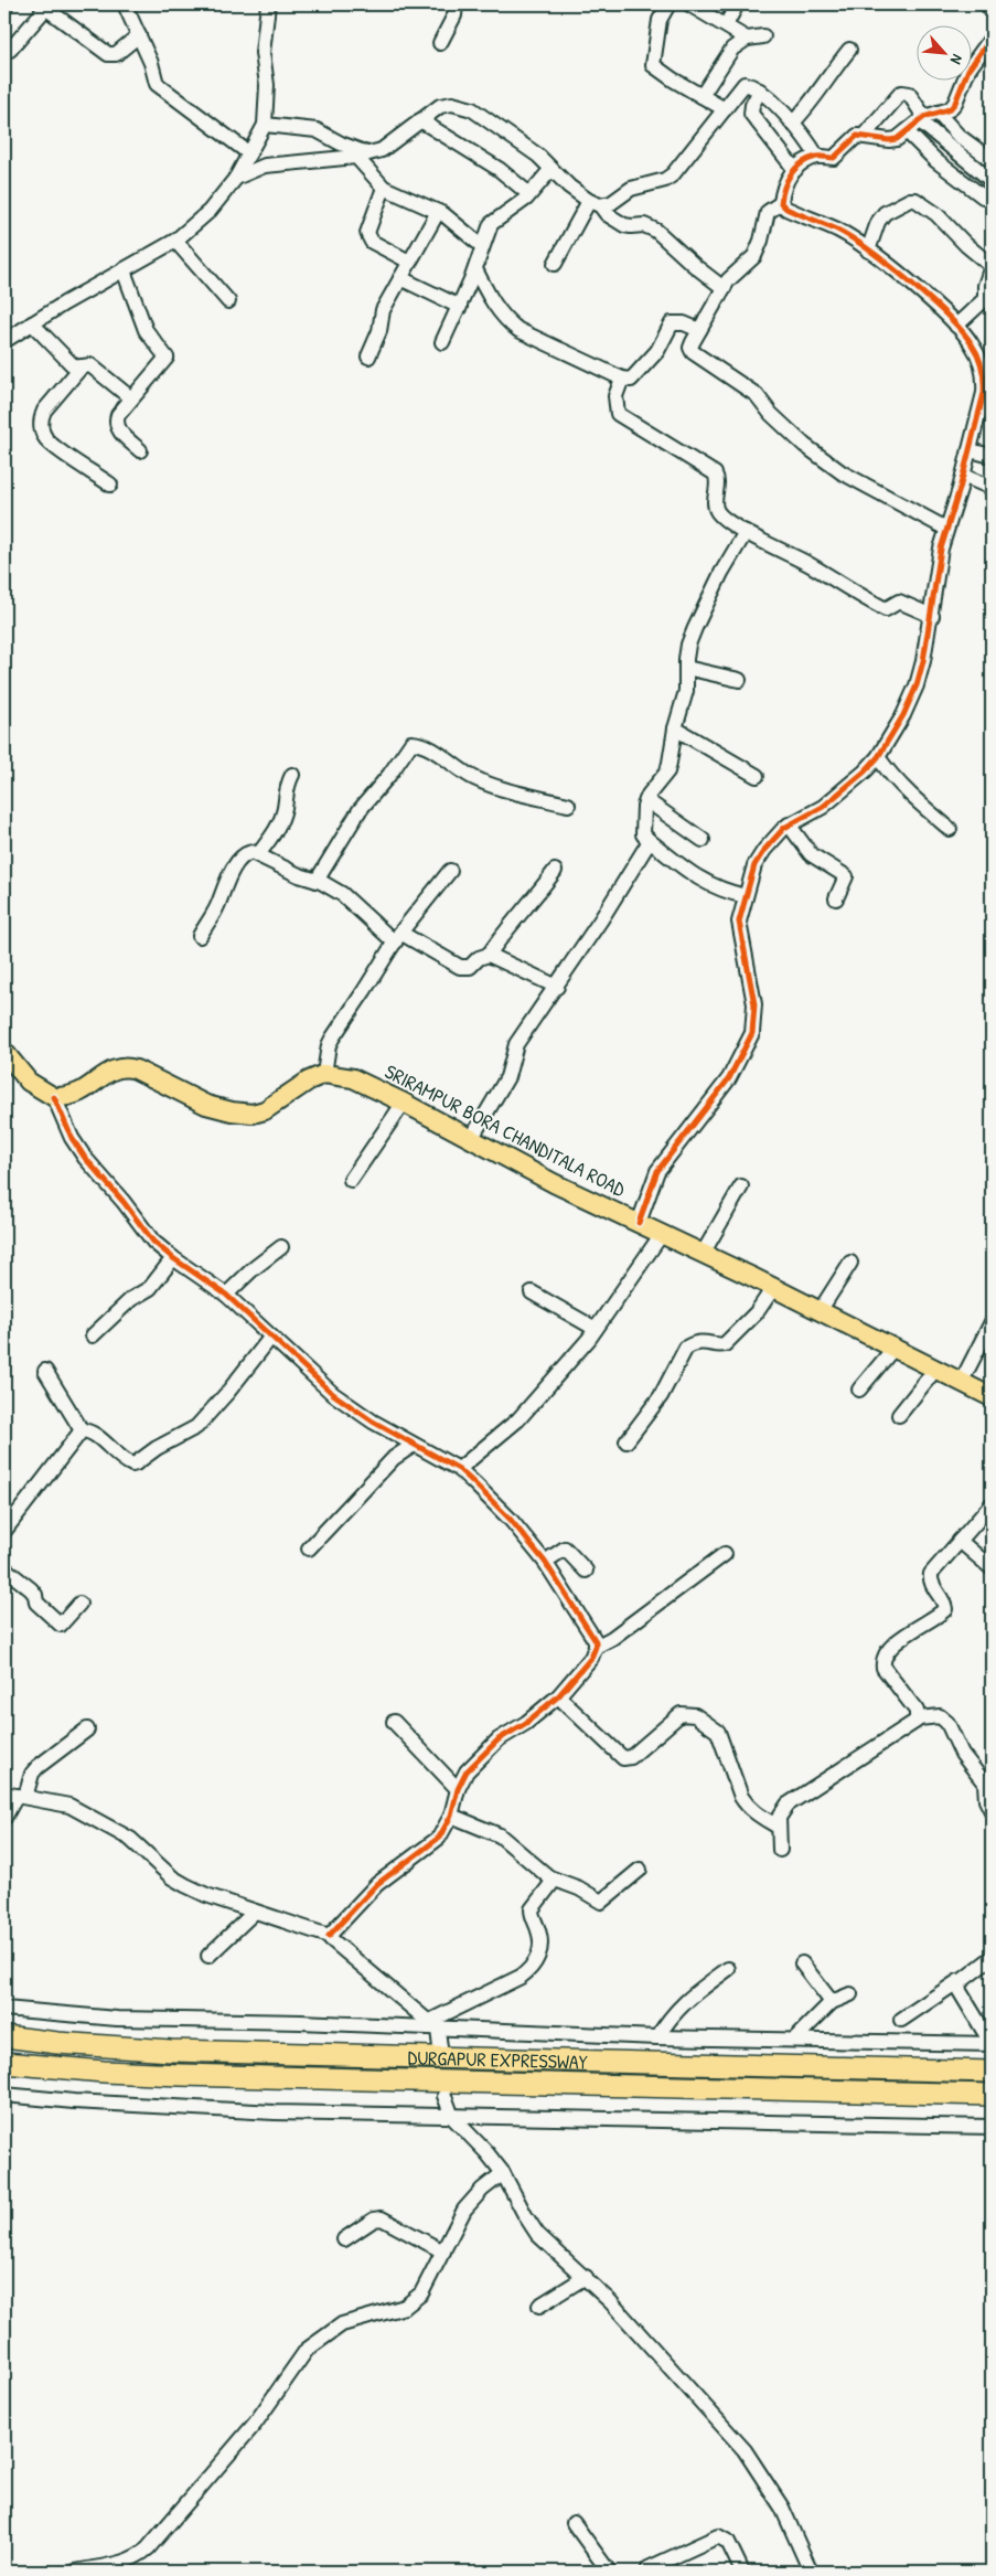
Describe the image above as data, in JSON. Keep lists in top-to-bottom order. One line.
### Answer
{"streets":{"highway":["DURGAPUR EXPRESSWAY"],"main road":["SRIRAMPUR BORA CHANDITALA ROAD"]},"north":"bottom right"}
